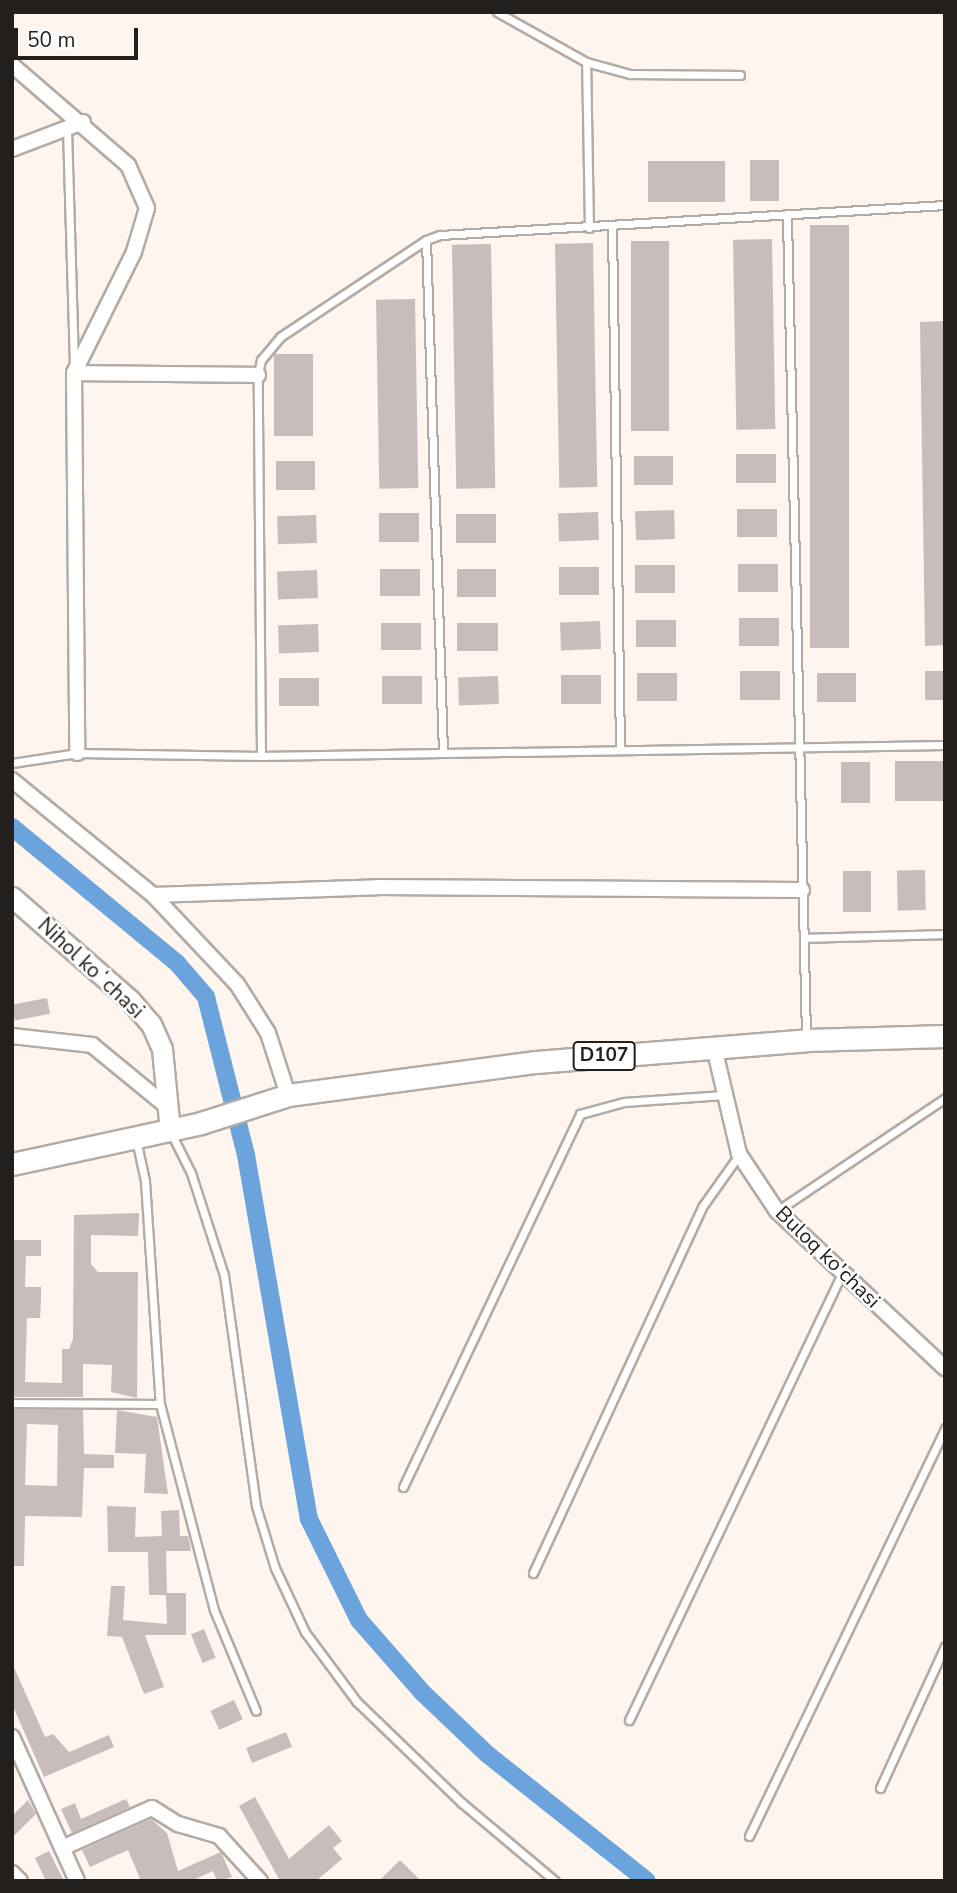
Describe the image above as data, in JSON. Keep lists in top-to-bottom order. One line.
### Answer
{"streets":{"main road":["Nihol koʻchasi","D107"],"street":["Buloq ko'chasi"]},"crossings":[["Nihol koʻchasi","D107"],["D107","Buloq ko'chasi"]],"scale_bar":"50 m"}
